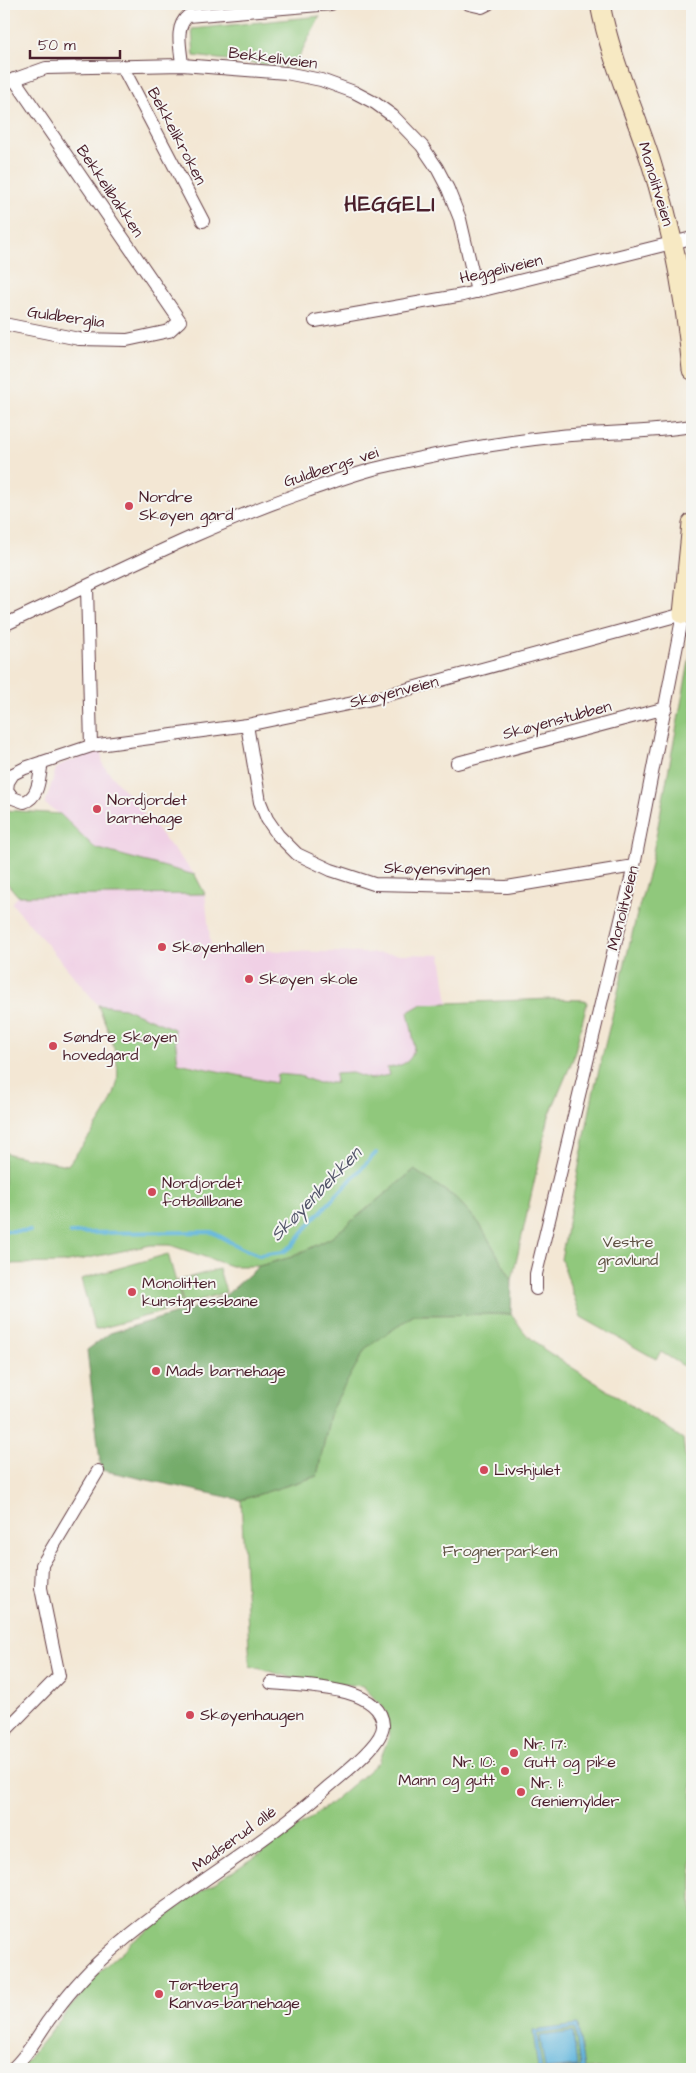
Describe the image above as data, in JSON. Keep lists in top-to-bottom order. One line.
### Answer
{"streets":{"street":["Bekkeliveien","Bekkelikroken","Monolitveien","Bekkelibakken","Heggeliveien","Guldberglia","Guldbergs vei","Skøyenveien","Skøyenstubben","Skøyensvingen","Madserud allé"]},"crossings":[["Bekkeliveien","Bekkelikroken"],["Bekkeliveien","Bekkelibakken"],["Bekkeliveien","Heggeliveien"],["Monolitveien","Heggeliveien"],["Monolitveien","Skøyenveien"],["Monolitveien","Skøyenstubben"],["Monolitveien","Skøyensvingen"],["Bekkelibakken","Guldberglia"],["Skøyenveien","Skøyensvingen"]],"districts":["HEGGELI"],"water":["Skøyenbekken"],"parks":["Vestre gravlund","Frognerparken"],"places":["Nordre Skøyen gård","Nordjordet barnehage","Skøyenhallen","Skøyen skole","Søndre Skøyen hovedgård","Nordjordet fotballbane","Monolitten kunstgressbane","Mads barnehage","Livshjulet","Skøyenhaugen","Nr. 17: Gutt og pike","Nr. 10: Mann og gutt","Nr. 1: Geniemylder","Tørtberg Kanvas-barnehage"],"scale_bar":"50 m"}
